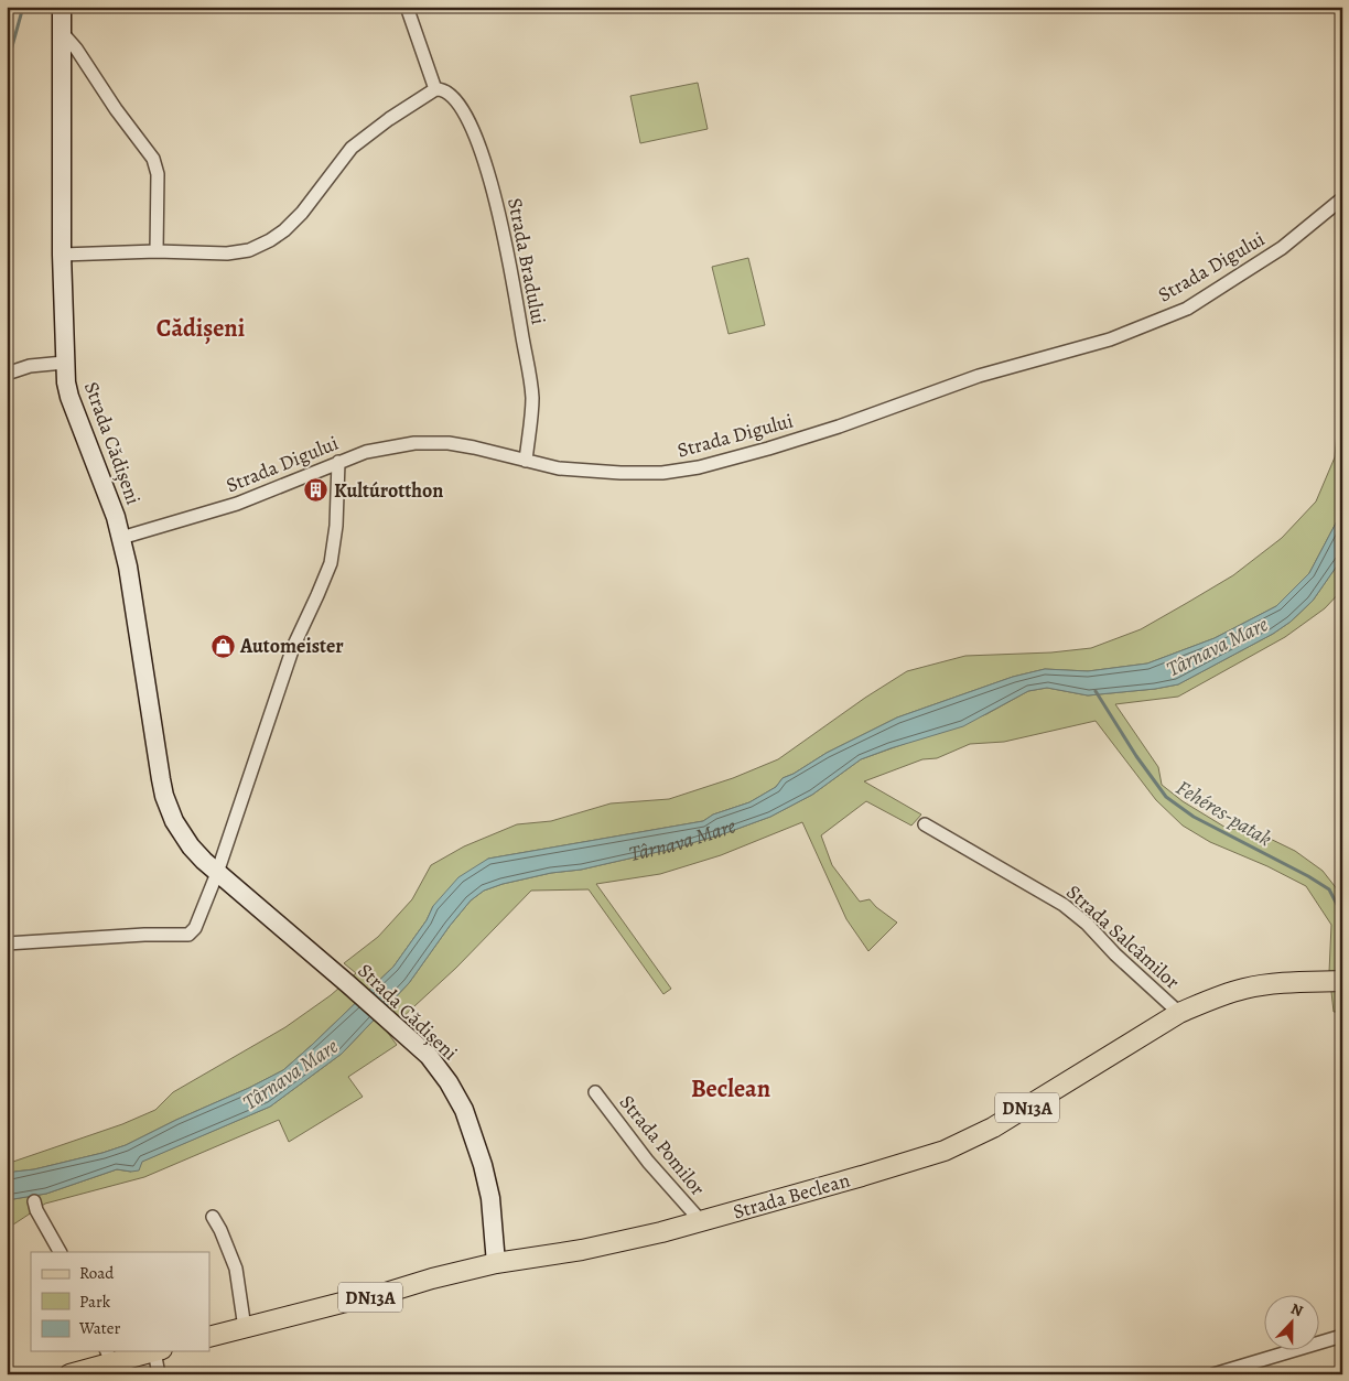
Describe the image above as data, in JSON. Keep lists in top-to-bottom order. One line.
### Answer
{"streets":{"main road":["Strada Cădișeni","DN13A","Strada Beclean"],"street":["Strada Bradului","Strada Digului","Strada Salcâmilor","Strada Pomilor"]},"crossings":[["Strada Bradului","Strada Digului"],["Strada Digului","Strada Cădișeni"],["Strada Cădișeni","Strada Beclean"],["Strada Salcâmilor","Strada Beclean"],["Strada Pomilor","Strada Beclean"]],"districts":["Cădișeni","Beclean"],"water":["Târnava Mare","Fehéres-patak"],"places":{"building":["Kultúrotthon"],"shop":["Automeister"]},"legend":["Road","Park","Water"],"north":"top"}
